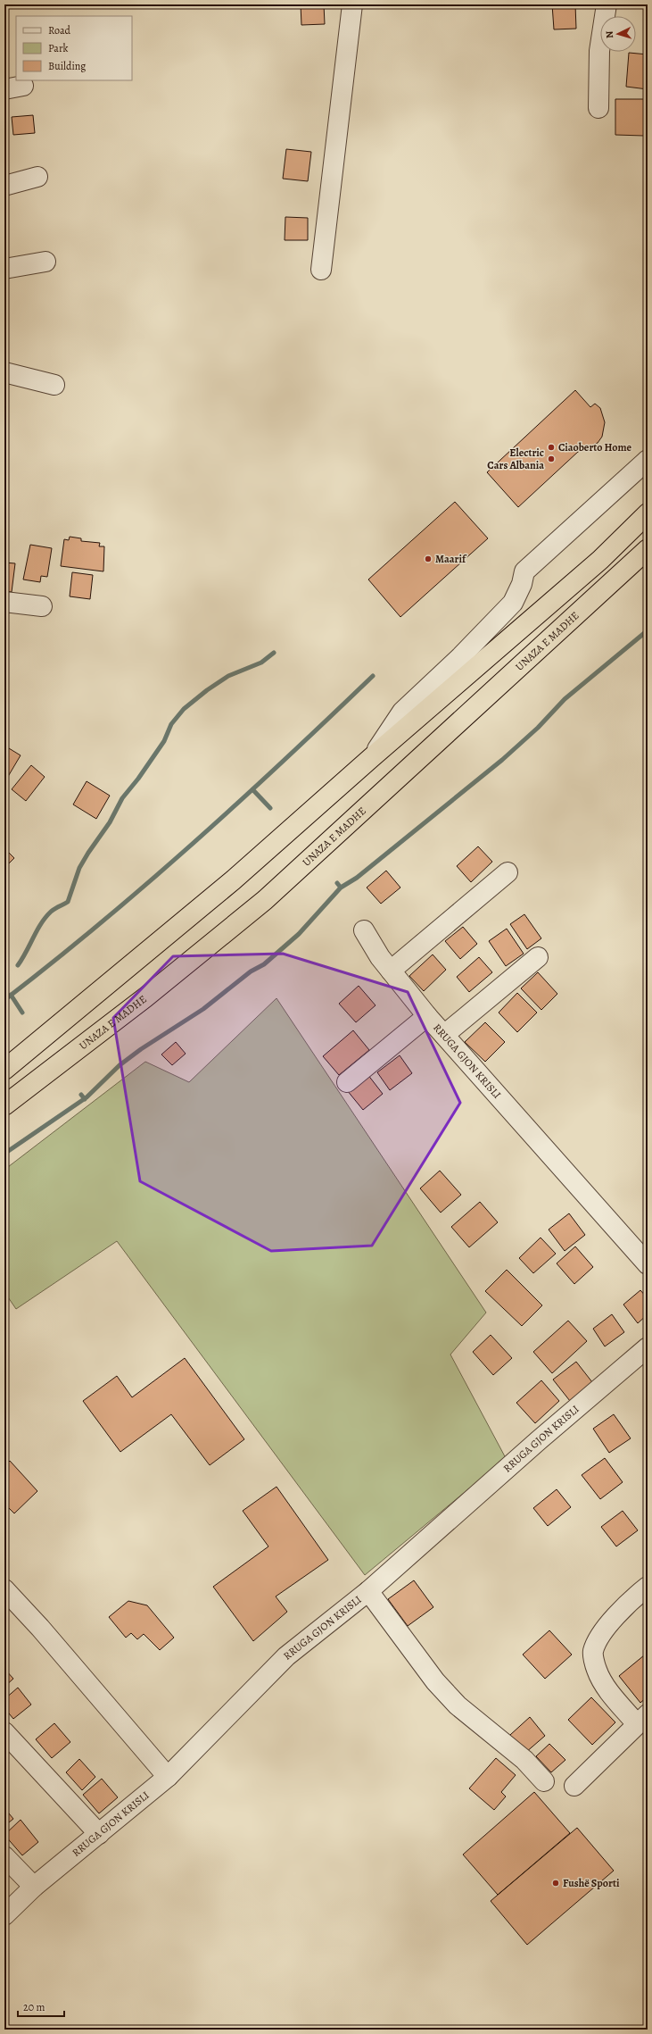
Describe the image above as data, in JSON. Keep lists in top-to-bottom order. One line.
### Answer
{"streets":{"highway":["UNAZA E MADHE"],"street":["RRUGA GJON KRISLI"]},"places":["Ciaoberto Home","Electric Cars Albania","Maarif","Fushë Sporti"],"legend":["Road","Park","Building"],"scale_bar":"20 m","north":"left"}
